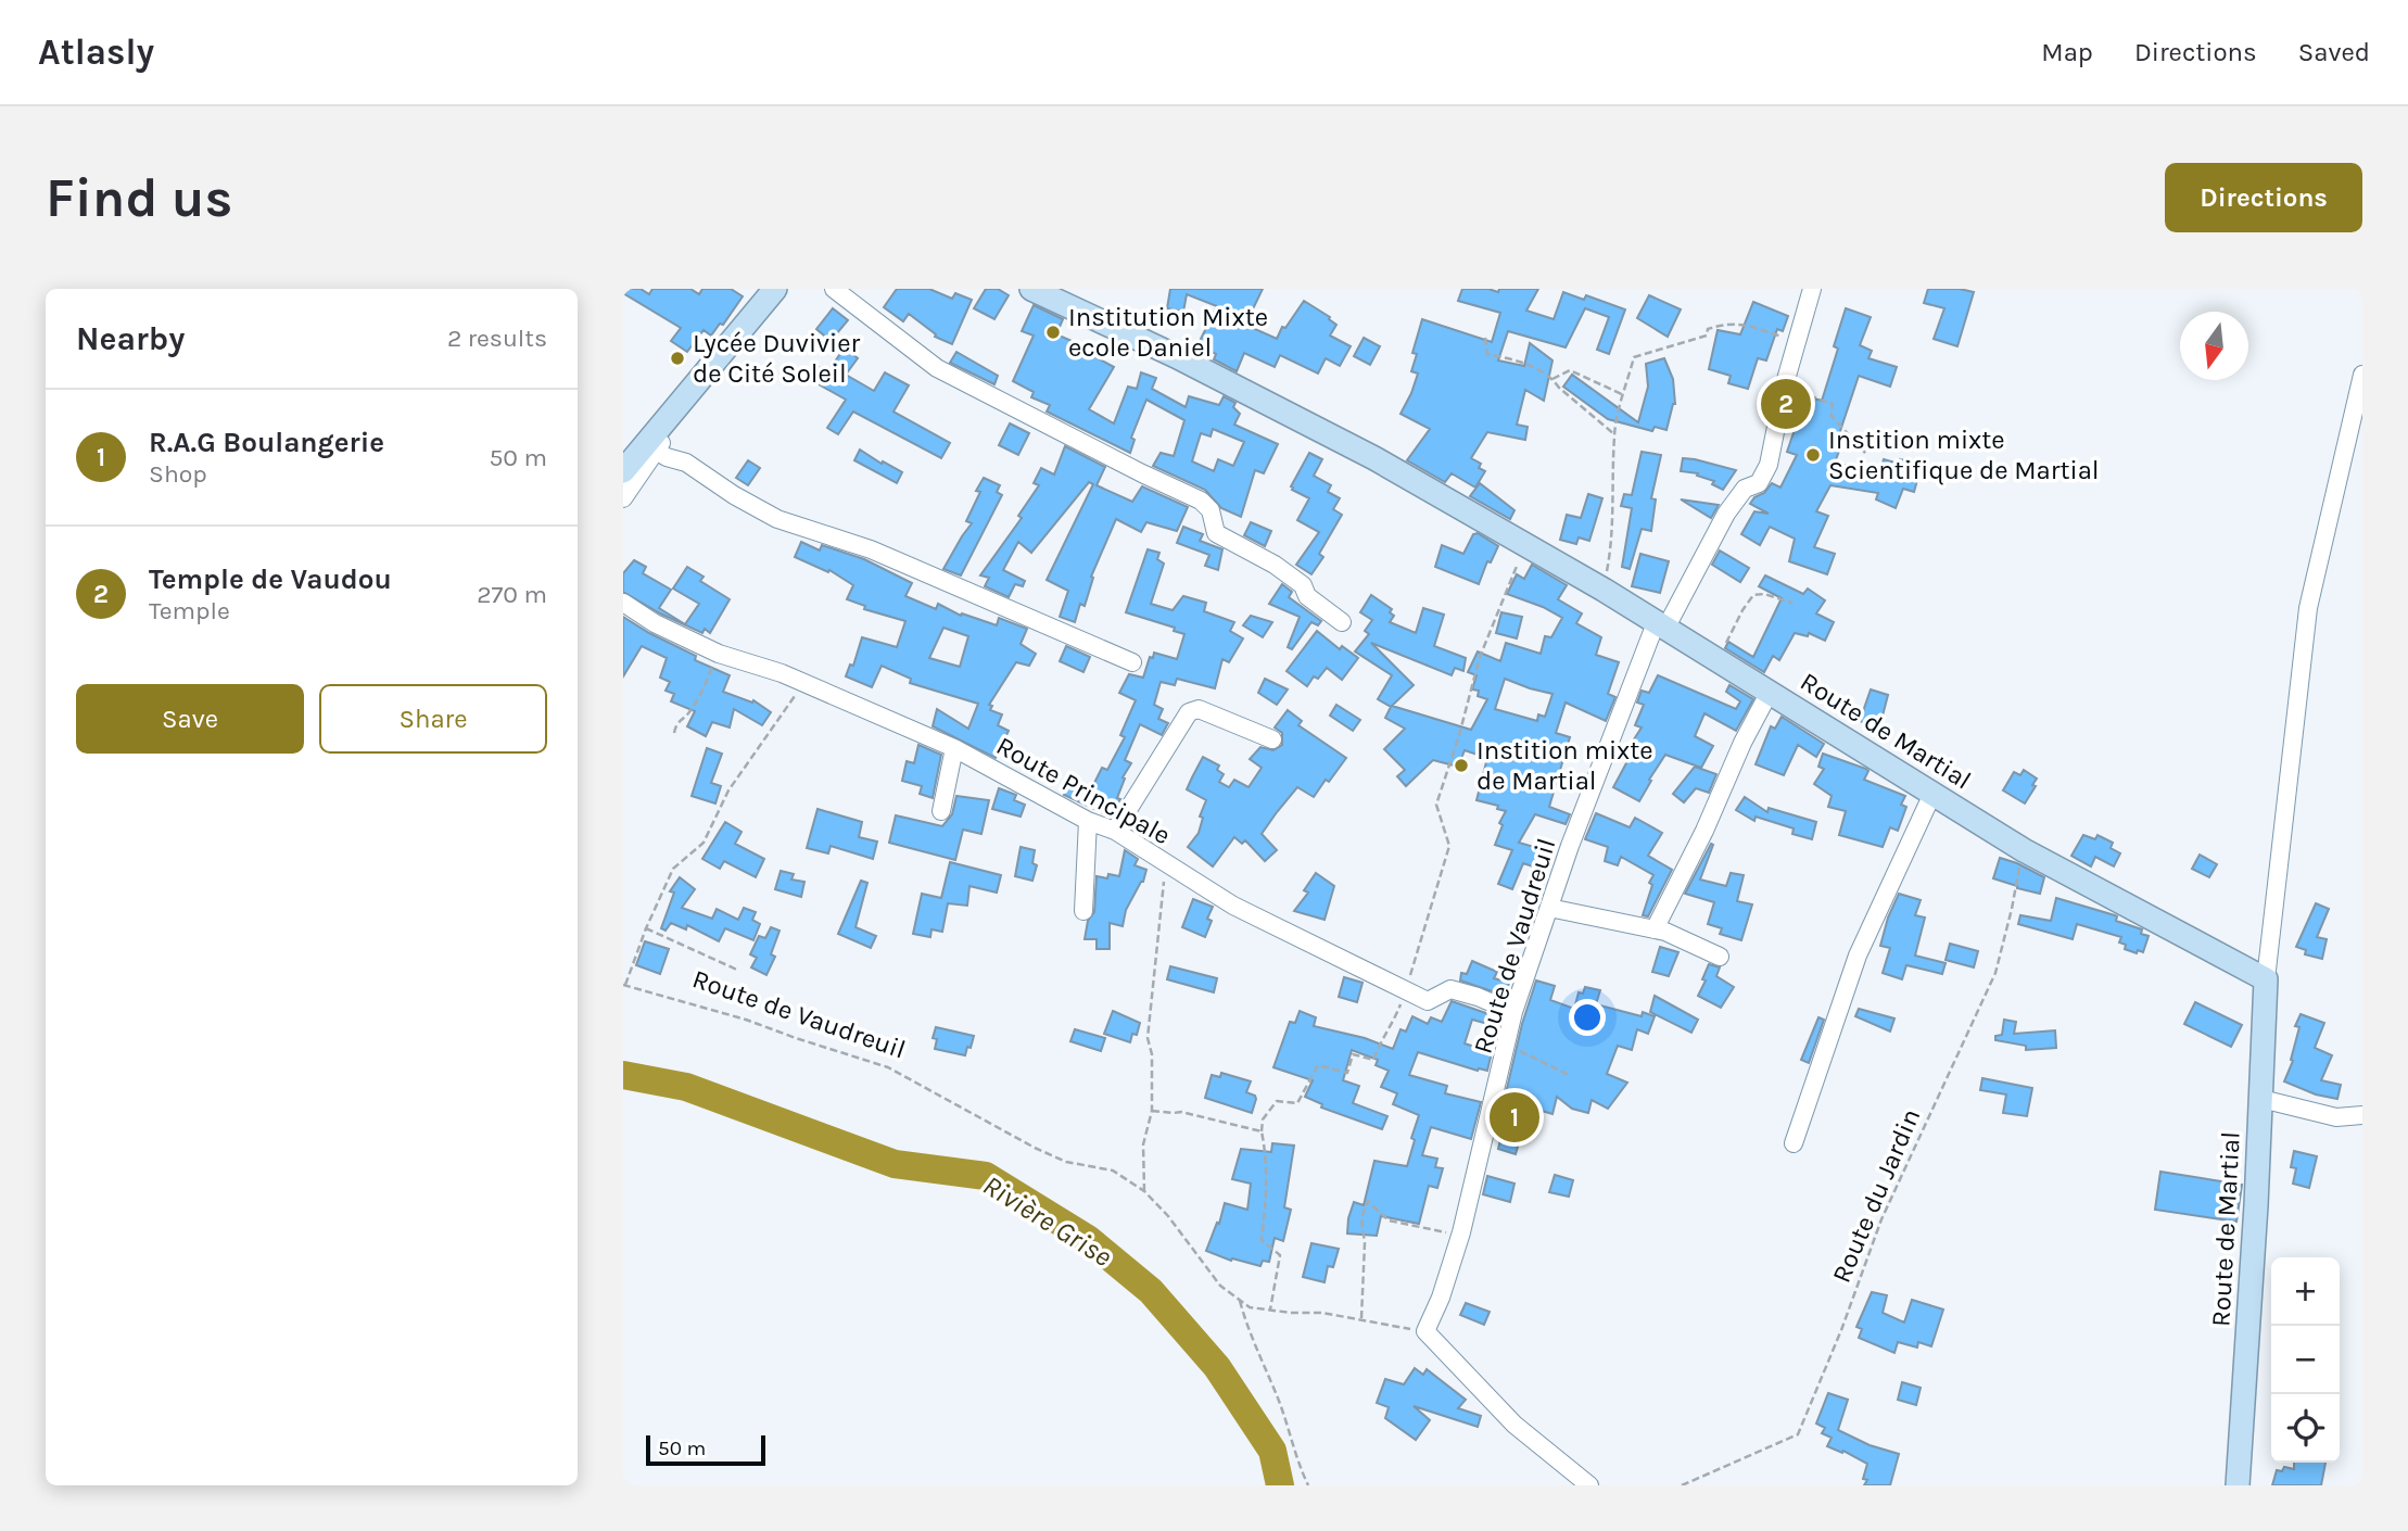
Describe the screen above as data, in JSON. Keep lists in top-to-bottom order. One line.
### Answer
{"streets":{"street":["Route de Martial","Route Principale","Route de Vaudreuil"],"path":["Route du Jardin"]},"crossings":[["Route de Martial","Route de Vaudreuil"],["Route de Martial","Route du Jardin"],["Route Principale","Route de Vaudreuil"]],"water":["Rivière Grise"],"places":["Institution Mixte ecole Daniel","Lycée Duvivier de Cité Soleil","Instition mixte Scientifique de Martial","Instition mixte de Martial"],"scale_bar":"50 m","north":"bottom","page":{"header":"Atlasly","nav":["Map","Directions","Saved"],"buttons":["Directions",["Save","Share"]],"title":"Find us","heading":["Nearby","2 results"],"pins":["2","1"],"list":[{"mark":"1","name":"R.A.G Boulangerie","note":"Shop","value":"50 m"},{"mark":"2","name":"Temple de Vaudou","note":"Temple","value":"270 m"}],"map_buttons":["+","−"],"scale":"50 m"}}
